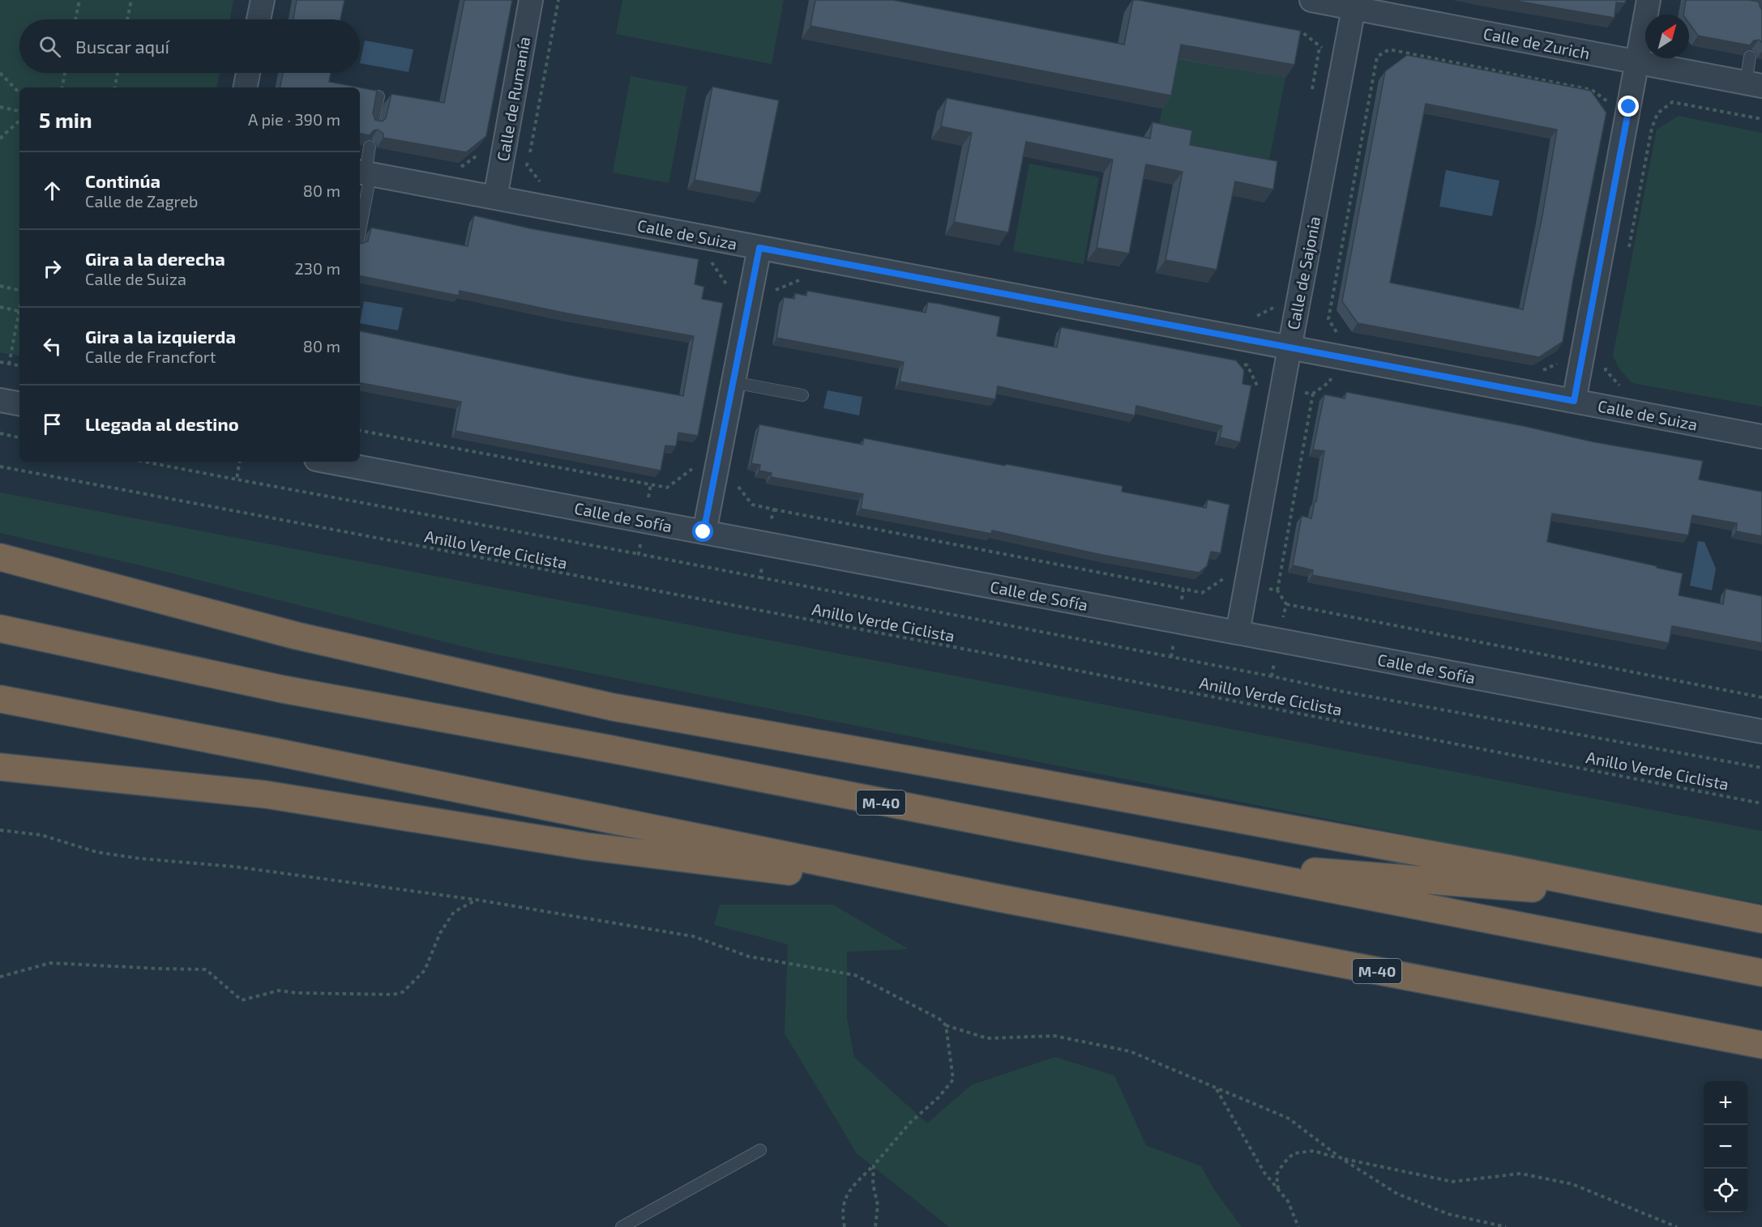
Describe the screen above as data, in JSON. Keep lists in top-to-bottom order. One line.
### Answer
{"streets":{"highway":["M-40"],"street":["Calle de Zurich","Calle de Rumanía","Calle de Suiza","Calle de Sajonia","Calle de Sofía"],"path":["Anillo Verde Ciclista"]},"crossings":[["Calle de Zurich","Calle de Sajonia"],["Calle de Rumanía","Calle de Suiza"],["Calle de Suiza","Calle de Sajonia"],["Calle de Sajonia","Calle de Sofía"]],"north":"top right","page":{"search":"Buscar aquí","heading":["5 min","A pie · 390 m"],"list":[["Continúa","Calle de Zagreb","80 m"],["Gira a la derecha","Calle de Suiza","230 m"],["Gira a la izquierda","Calle de Francfort","80 m"],"Llegada al destino"],"map_buttons":["+","−"]}}
